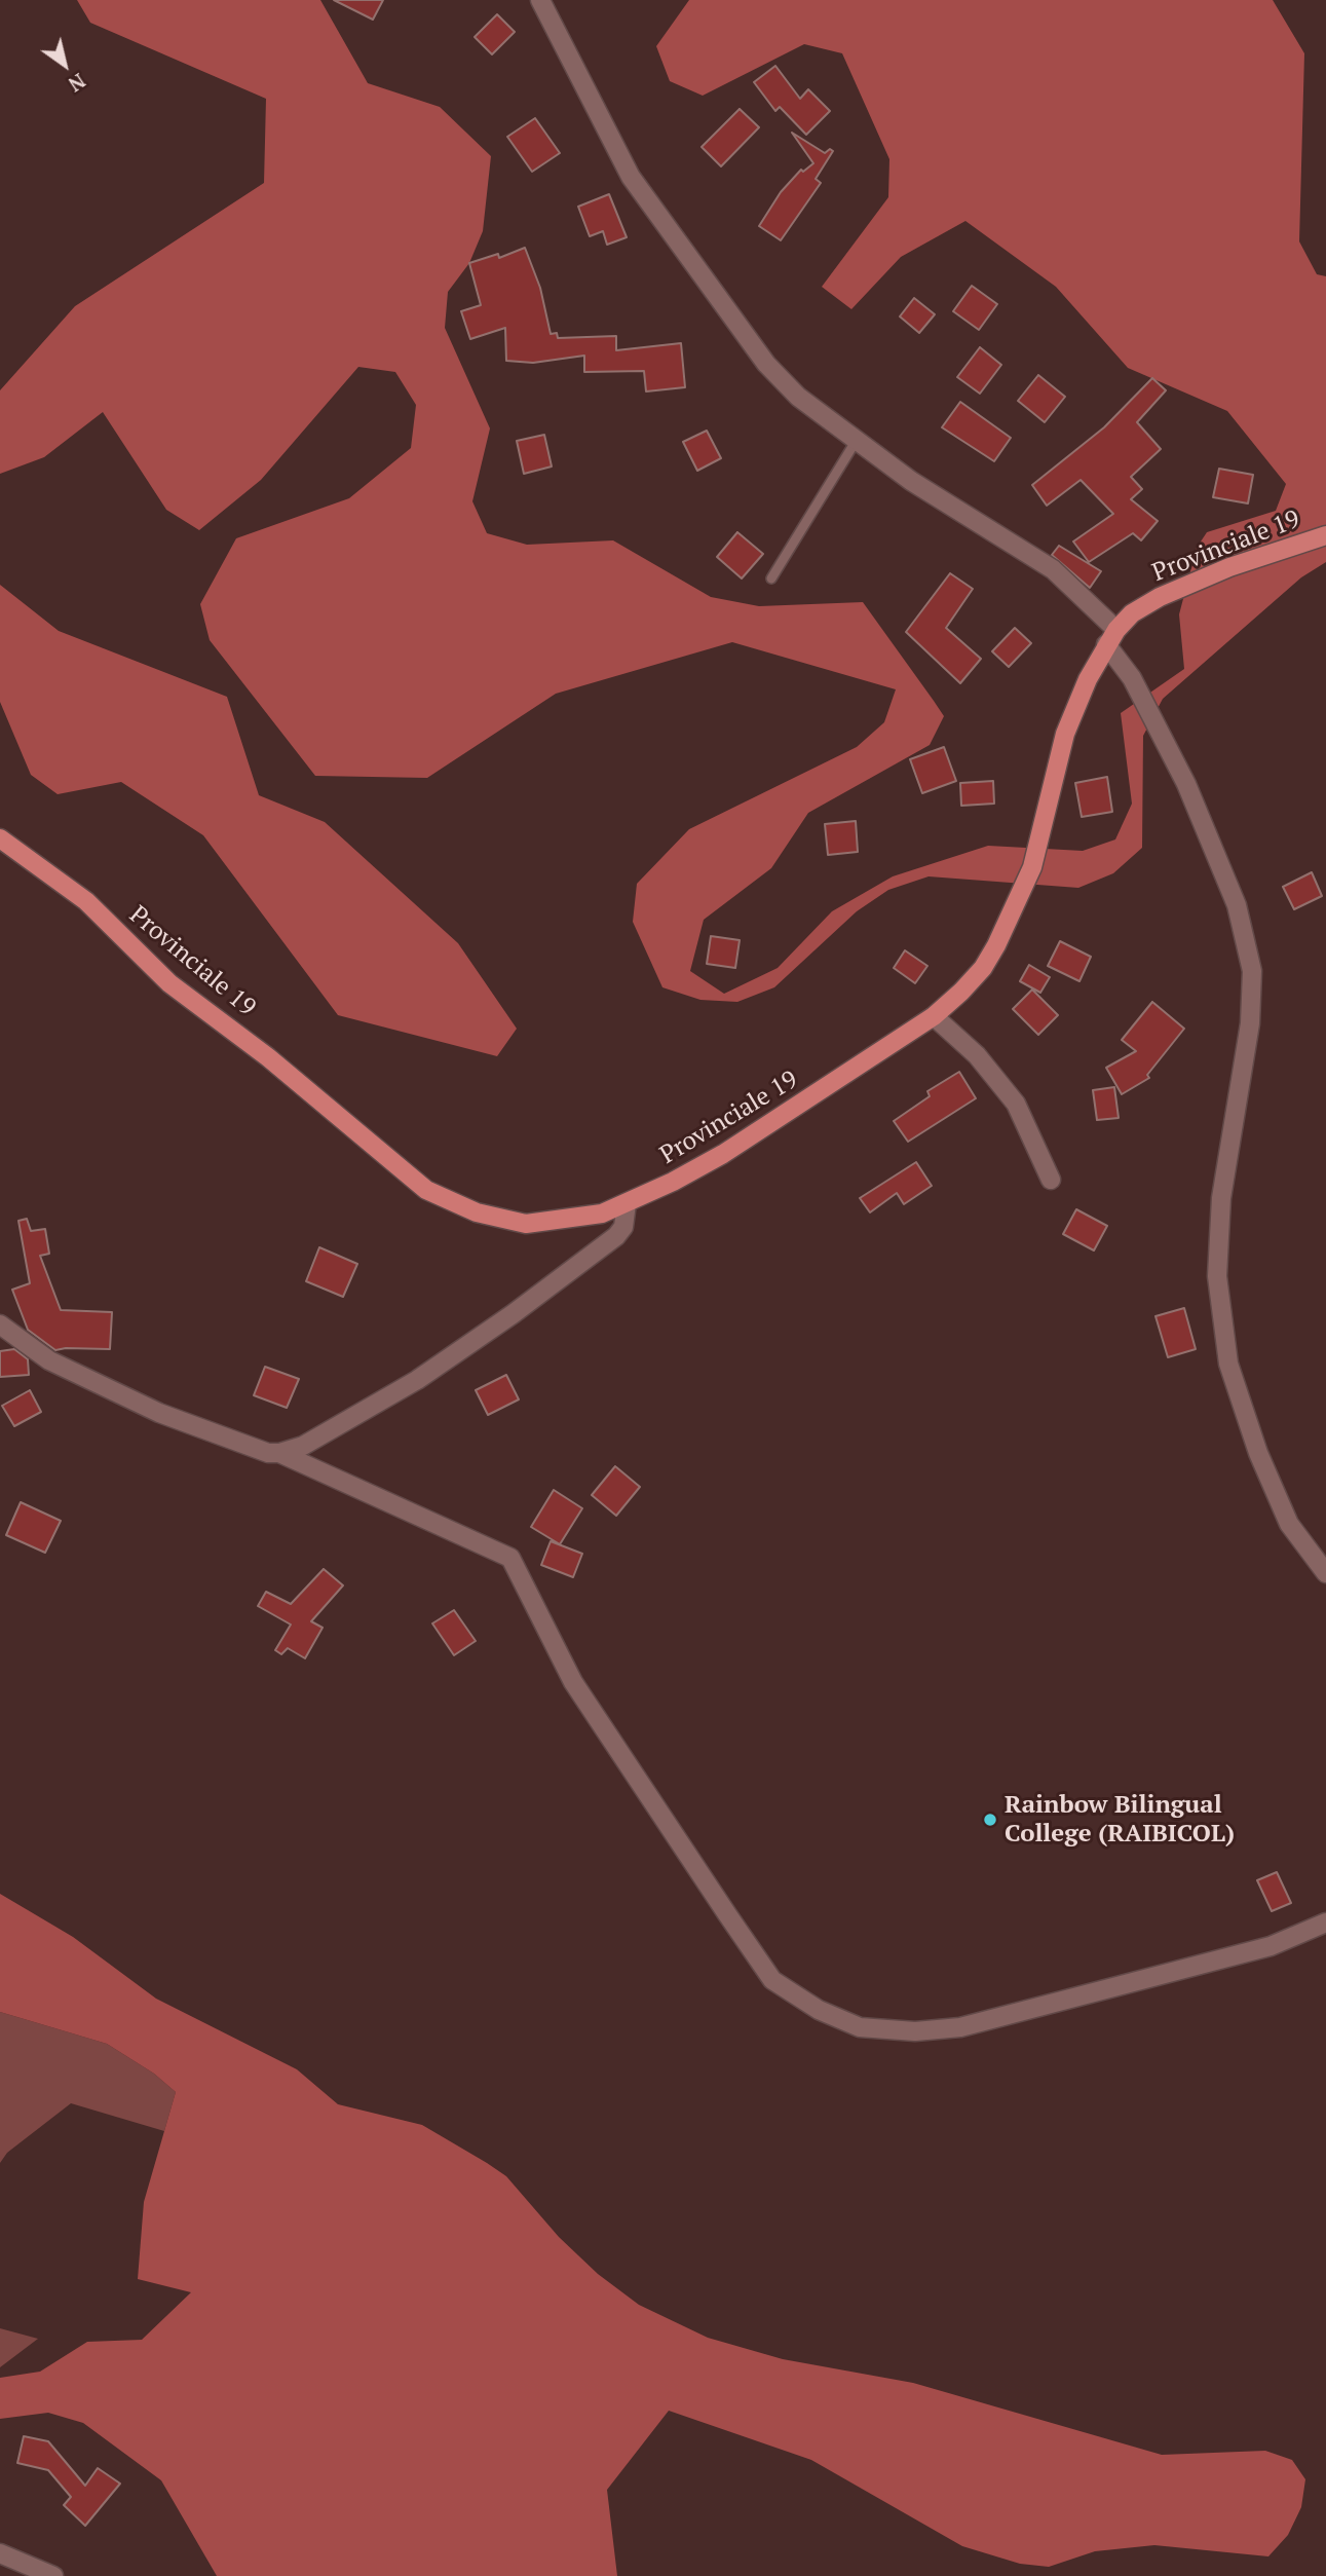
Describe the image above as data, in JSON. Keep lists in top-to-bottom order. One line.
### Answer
{"streets":{"main road":["Provinciale 19"]},"places":["Rainbow Bilingual College (RAIBICOL)"],"north":"bottom right"}
